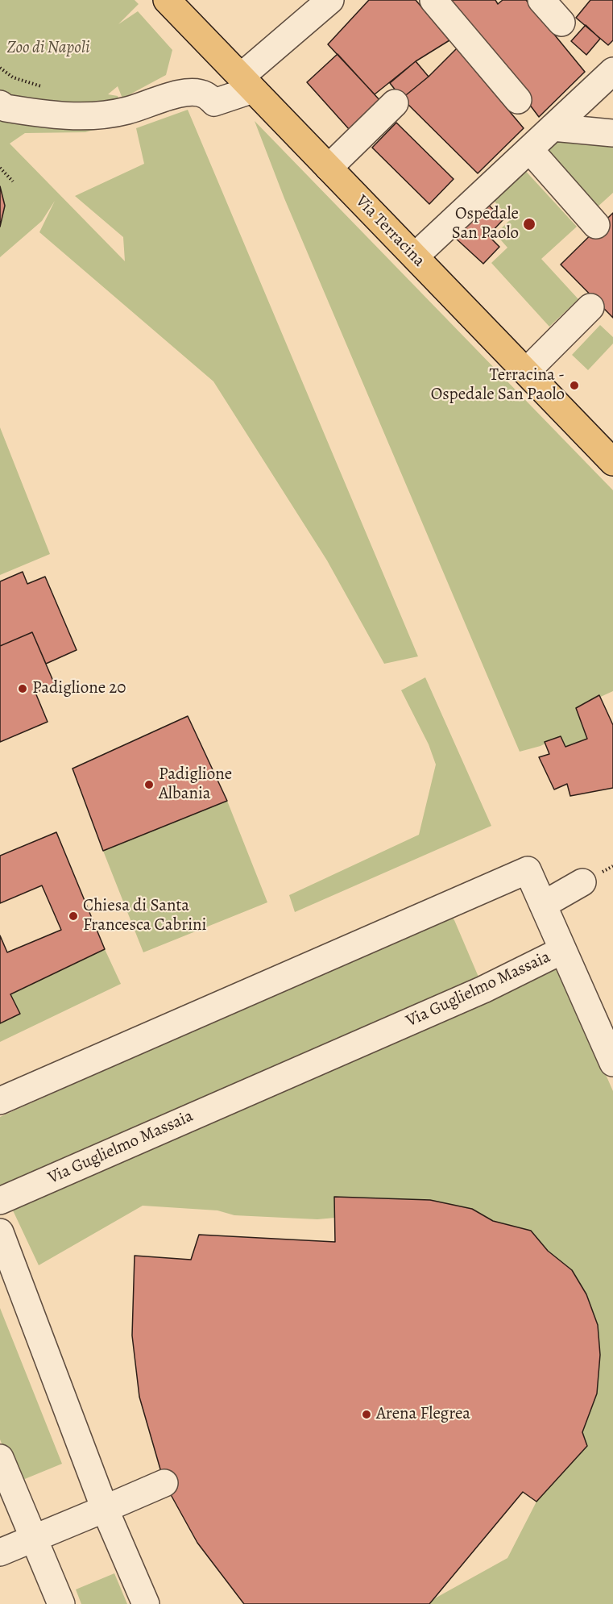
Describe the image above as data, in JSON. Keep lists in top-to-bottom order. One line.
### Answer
{"streets":{"main road":["Via Terracina"],"street":["Via Guglielmo Massaia"]},"parks":["Zoo di Napoli"],"places":["Ospedale San Paolo","Terracina - Ospedale San Paolo","Padiglione 20","Padiglione Albania","Chiesa di Santa Francesca Cabrini","Arena Flegrea"]}
